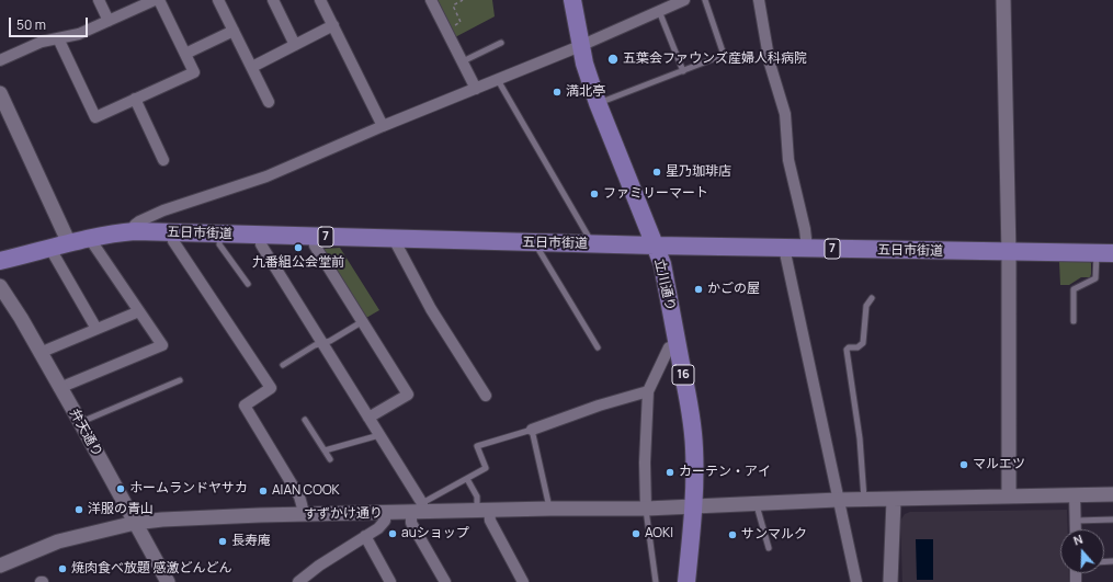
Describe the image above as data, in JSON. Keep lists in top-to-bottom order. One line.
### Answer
{"streets":{"main road":["五日市街道","7","立川通り","16"],"street":["弁天通り","すずかけ通り"]},"crossings":[["五日市街道","立川通り"],["立川通り","すずかけ通り"],["弁天通り","すずかけ通り"]],"places":["五葉会ファウンズ産婦人科病院","満北亭","星乃珈琲店","ファミリーマート","九番組公会堂前","かごの屋","マルエツ","カーテン・アイ","ホームランドヤサカ","AIAN COOK","洋服の青山","auショップ","AOKI","サンマルク","長寿庵","焼肉食べ放題 感激どんどん"],"scale_bar":"50 m","north":"top"}
